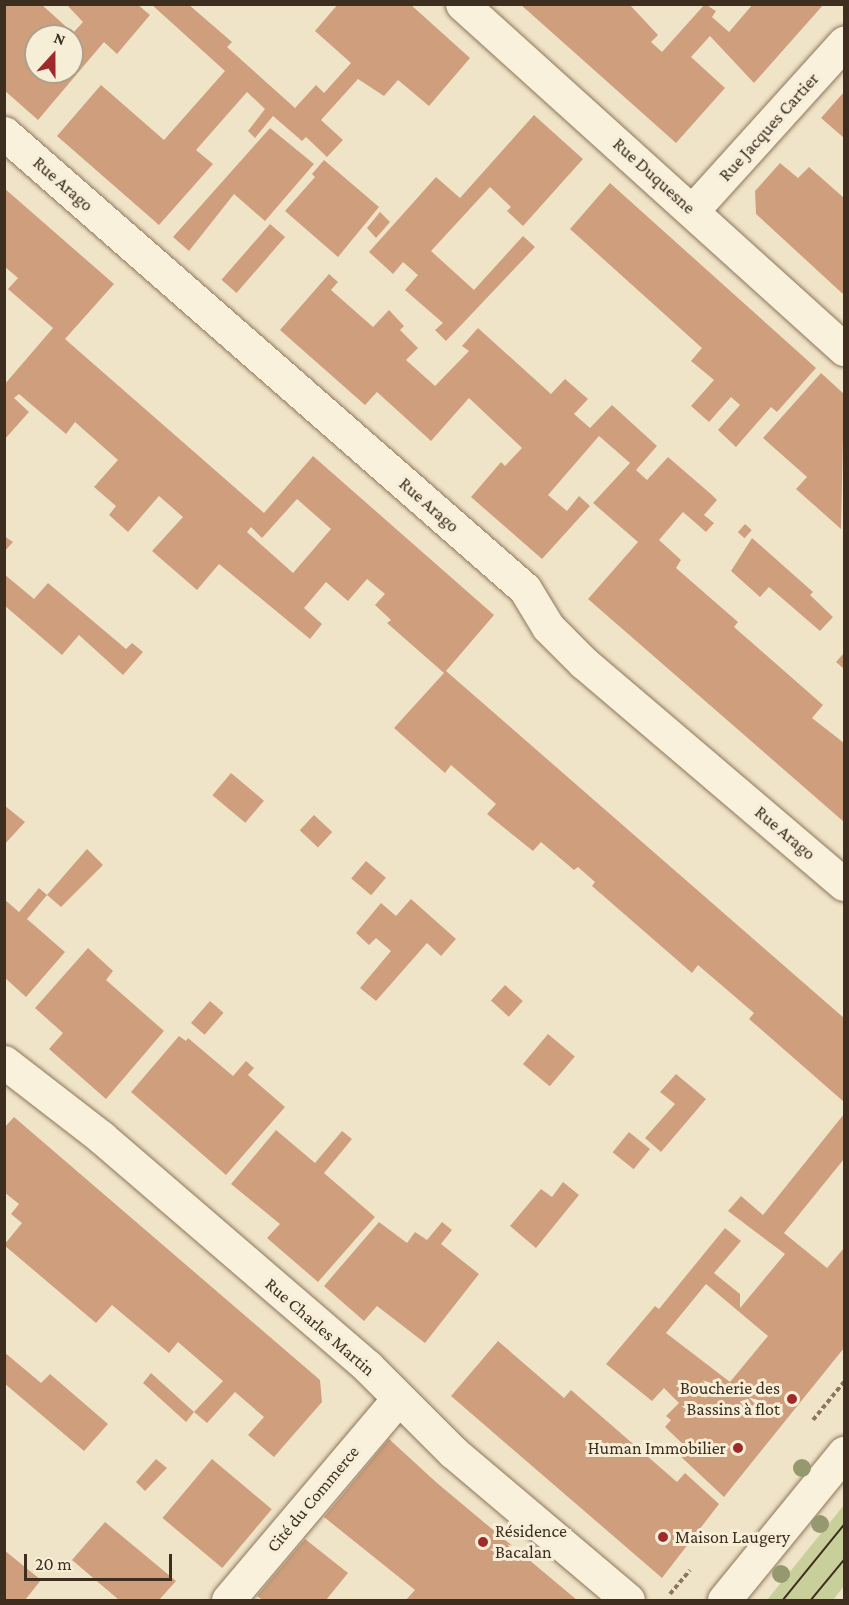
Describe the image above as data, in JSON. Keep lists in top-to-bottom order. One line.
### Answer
{"streets":{"street":["Rue Jacques Cartier","Rue Duquesne","Rue Arago","Rue Charles Martin","Cité du Commerce"]},"crossings":[["Rue Jacques Cartier","Rue Duquesne"],["Rue Charles Martin","Cité du Commerce"]],"places":["Boucherie des Bassins à flot","Human Immobilier","Maison Laugery","Résidence Bacalan"],"scale_bar":"20 m","north":"top"}
